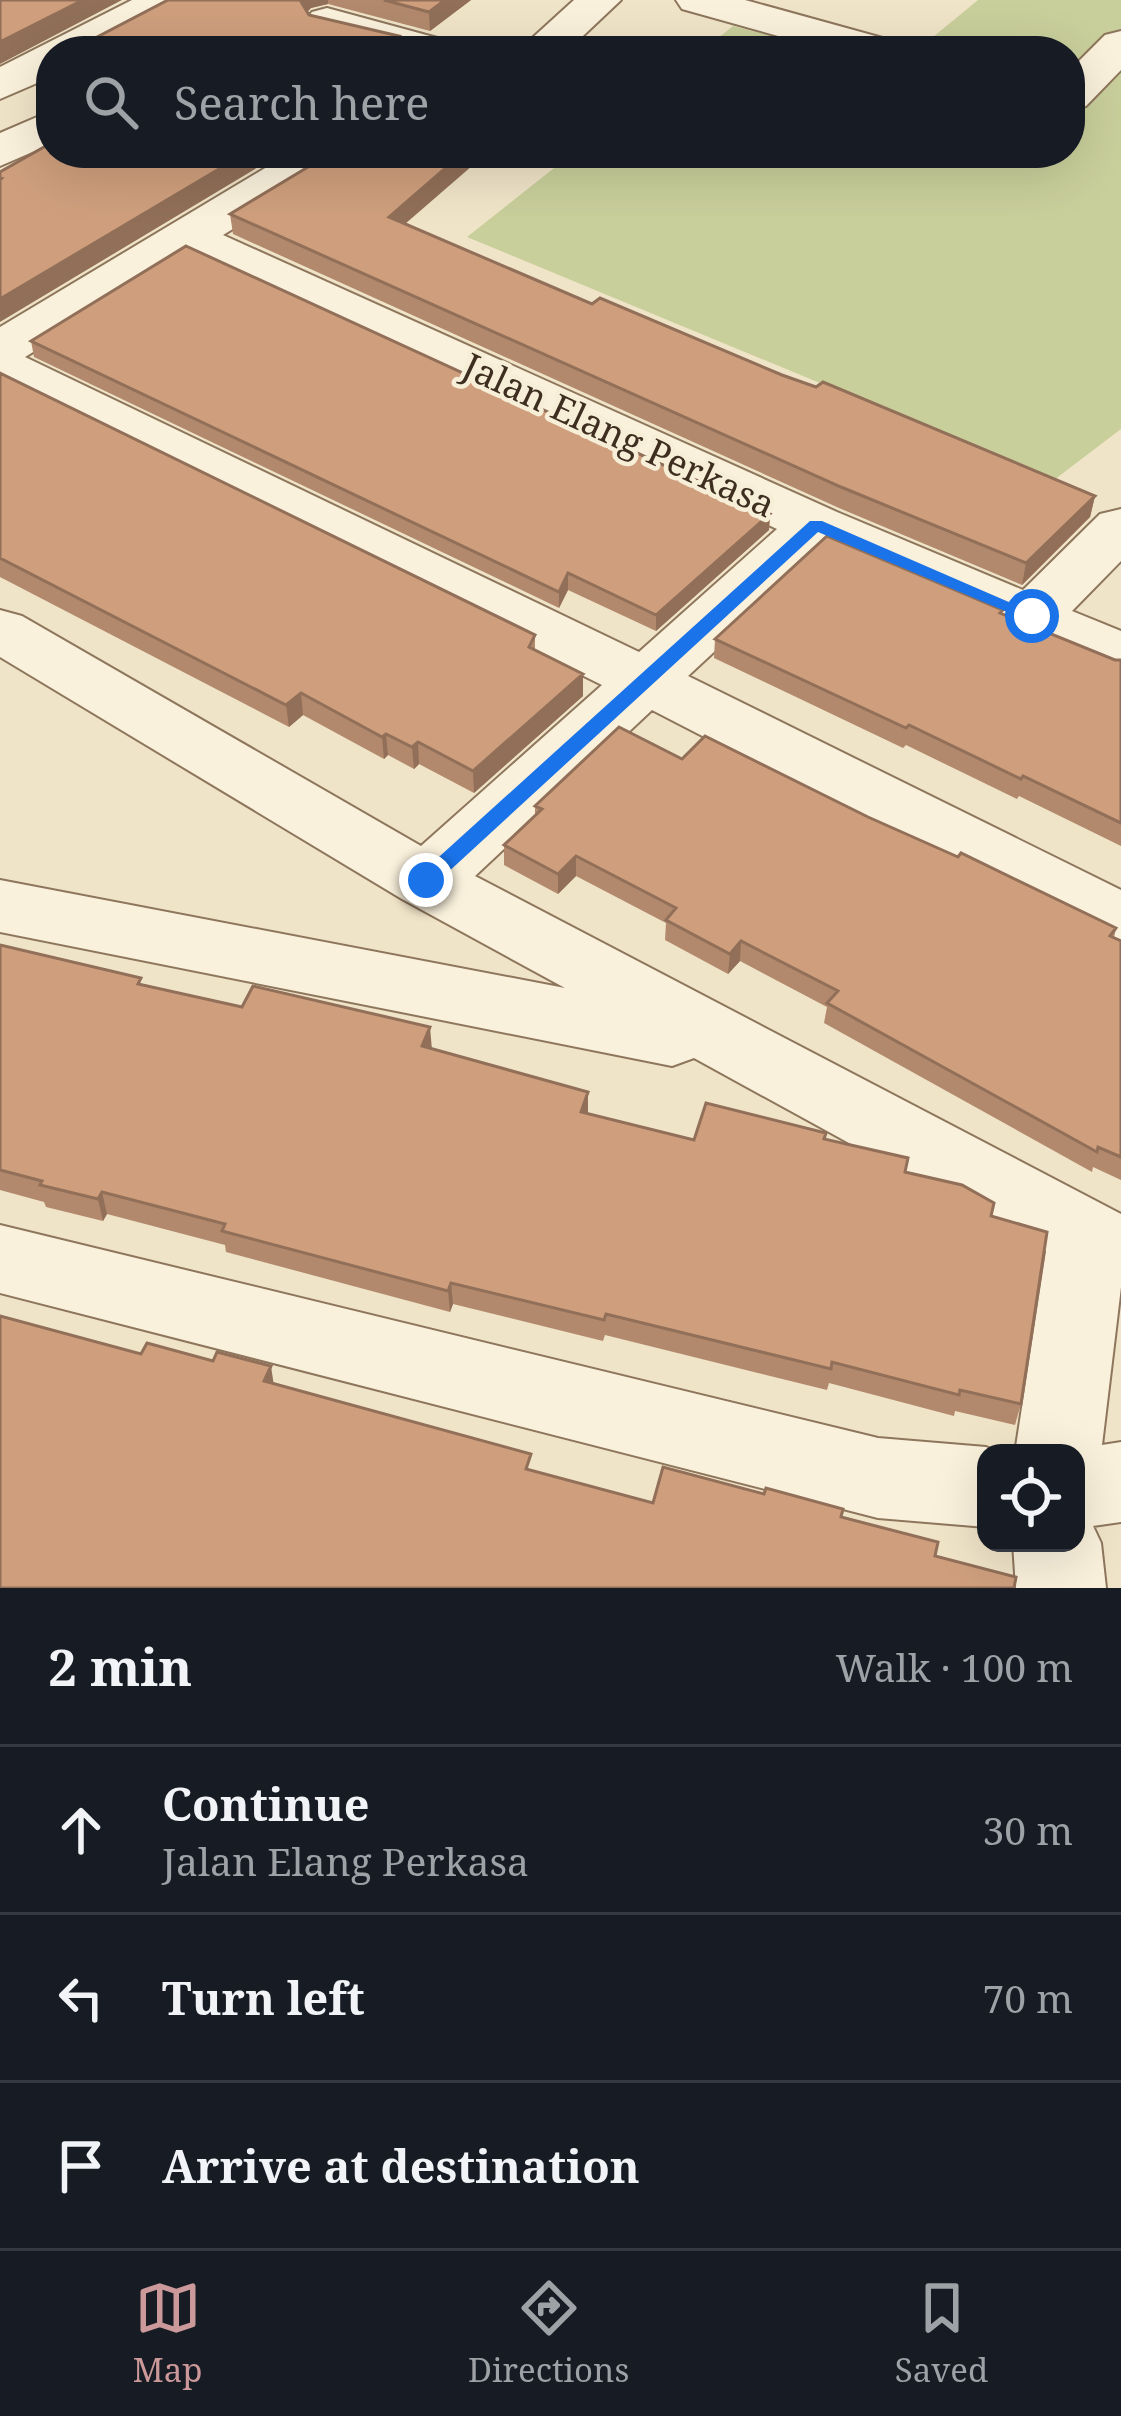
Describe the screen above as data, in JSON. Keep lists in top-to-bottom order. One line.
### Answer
{"streets":{"street":["Jalan Elang Perkasa"]},"page":{"search":"Search here","heading":["2 min","Walk · 100 m"],"list":[["Continue","Jalan Elang Perkasa","30 m"],["Turn left","70 m"],"Arrive at destination"],"nav":["Map","Directions","Saved"]}}
